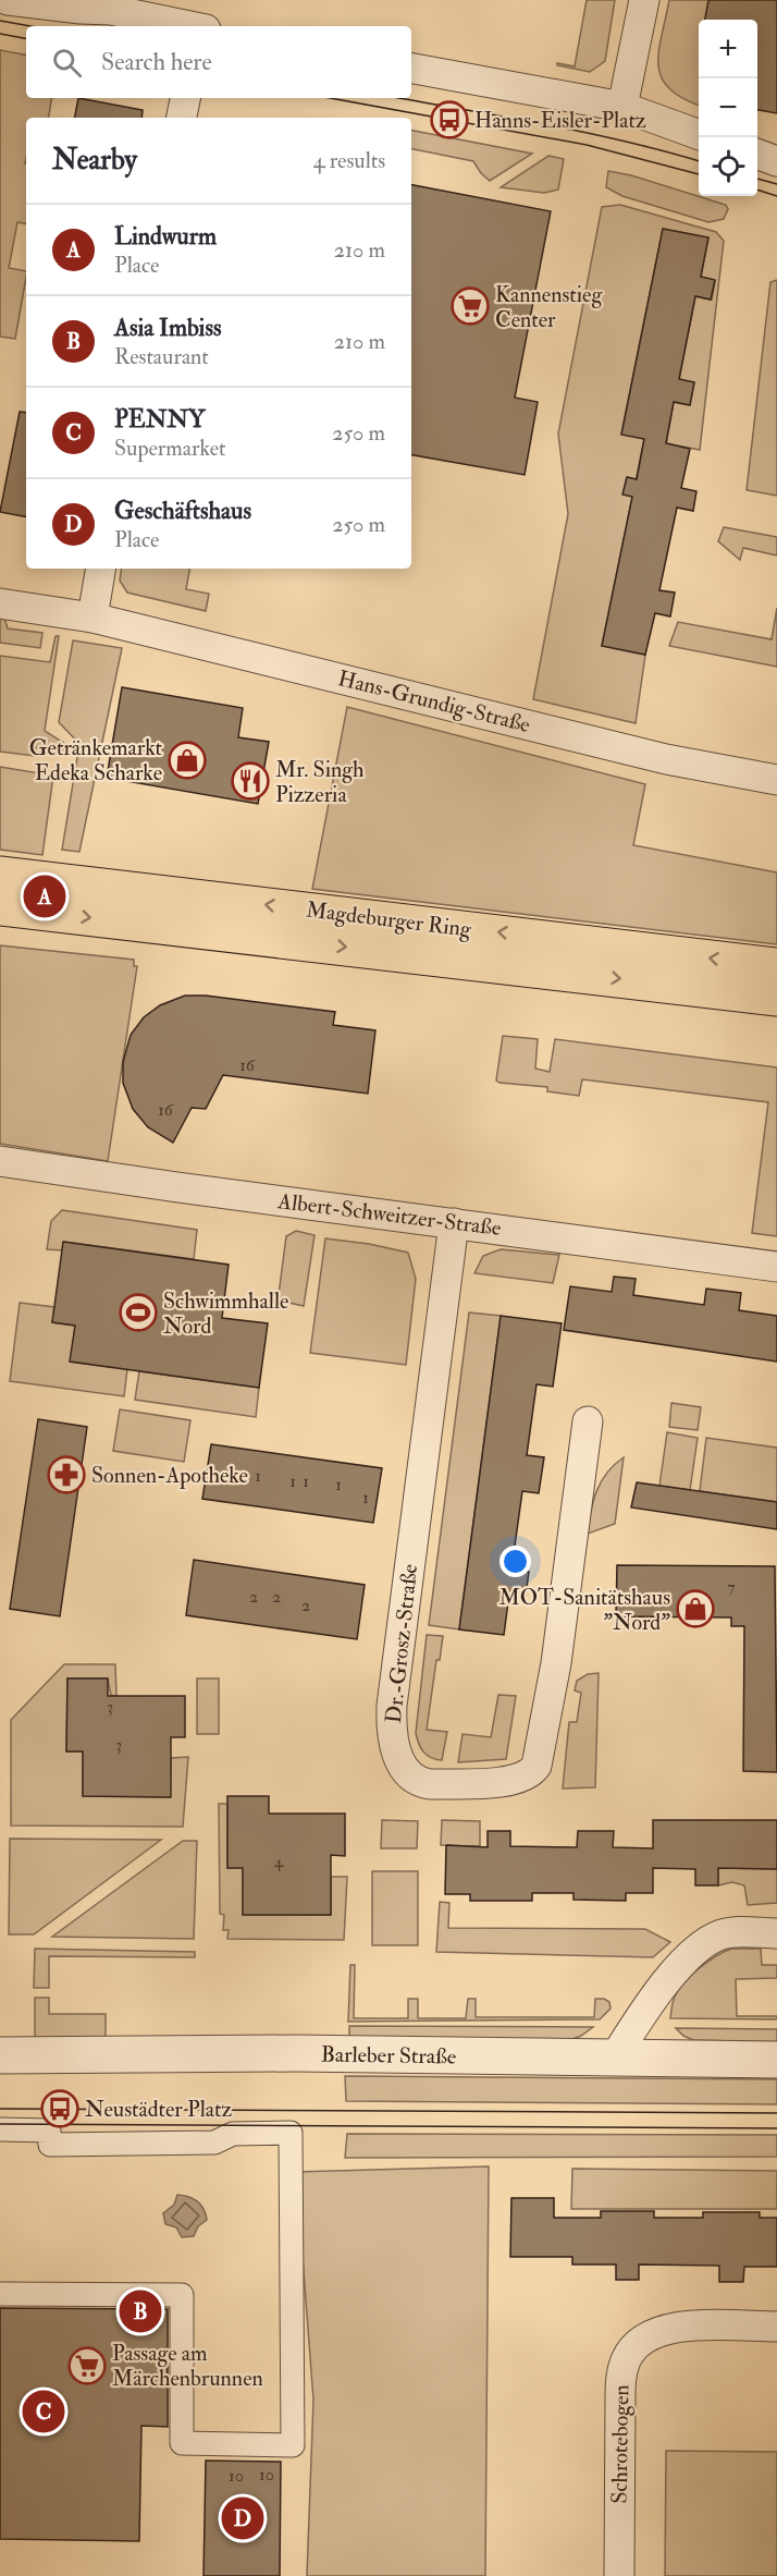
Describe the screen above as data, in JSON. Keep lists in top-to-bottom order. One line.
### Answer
{"streets":{"highway":["Magdeburger Ring"],"street":["Hans-Grundig-Straße","Albert-Schweitzer-Straße","Dr.-Grosz-Straße","Barleber Straße","Schrotebogen"]},"crossings":[["Albert-Schweitzer-Straße","Dr.-Grosz-Straße"]],"places":{"bus stop":["Hanns-Eisler-Platz","Neustädter Platz"],"supermarket":["Kannenstieg Center","Passage am Märchenbrunnen"],"shop":["Getränkemarkt Edeka Scharke","MOT-Sanitätshaus \"Nord\""],"restaurant":["Mr. Singh Pizzeria"],"sports":["Schwimmhalle Nord"],"pharmacy":["Sonnen-Apotheke"]},"house_numbers":["16","16","1","1","1","1","1","7","2","2","2","3","3","4","10","10"],"page":{"map_buttons":["+","−"],"search":"Search here","heading":["Nearby","4 results"],"list":[{"mark":"A","name":"Lindwurm","note":"Place","value":"210 m"},{"mark":"B","name":"Asia Imbiss","note":"Restaurant","value":"210 m"},{"mark":"C","name":"PENNY","note":"Supermarket","value":"250 m"},{"mark":"D","name":"Geschäftshaus","note":"Place","value":"250 m"}],"pins":["A","B","C","D"]}}
